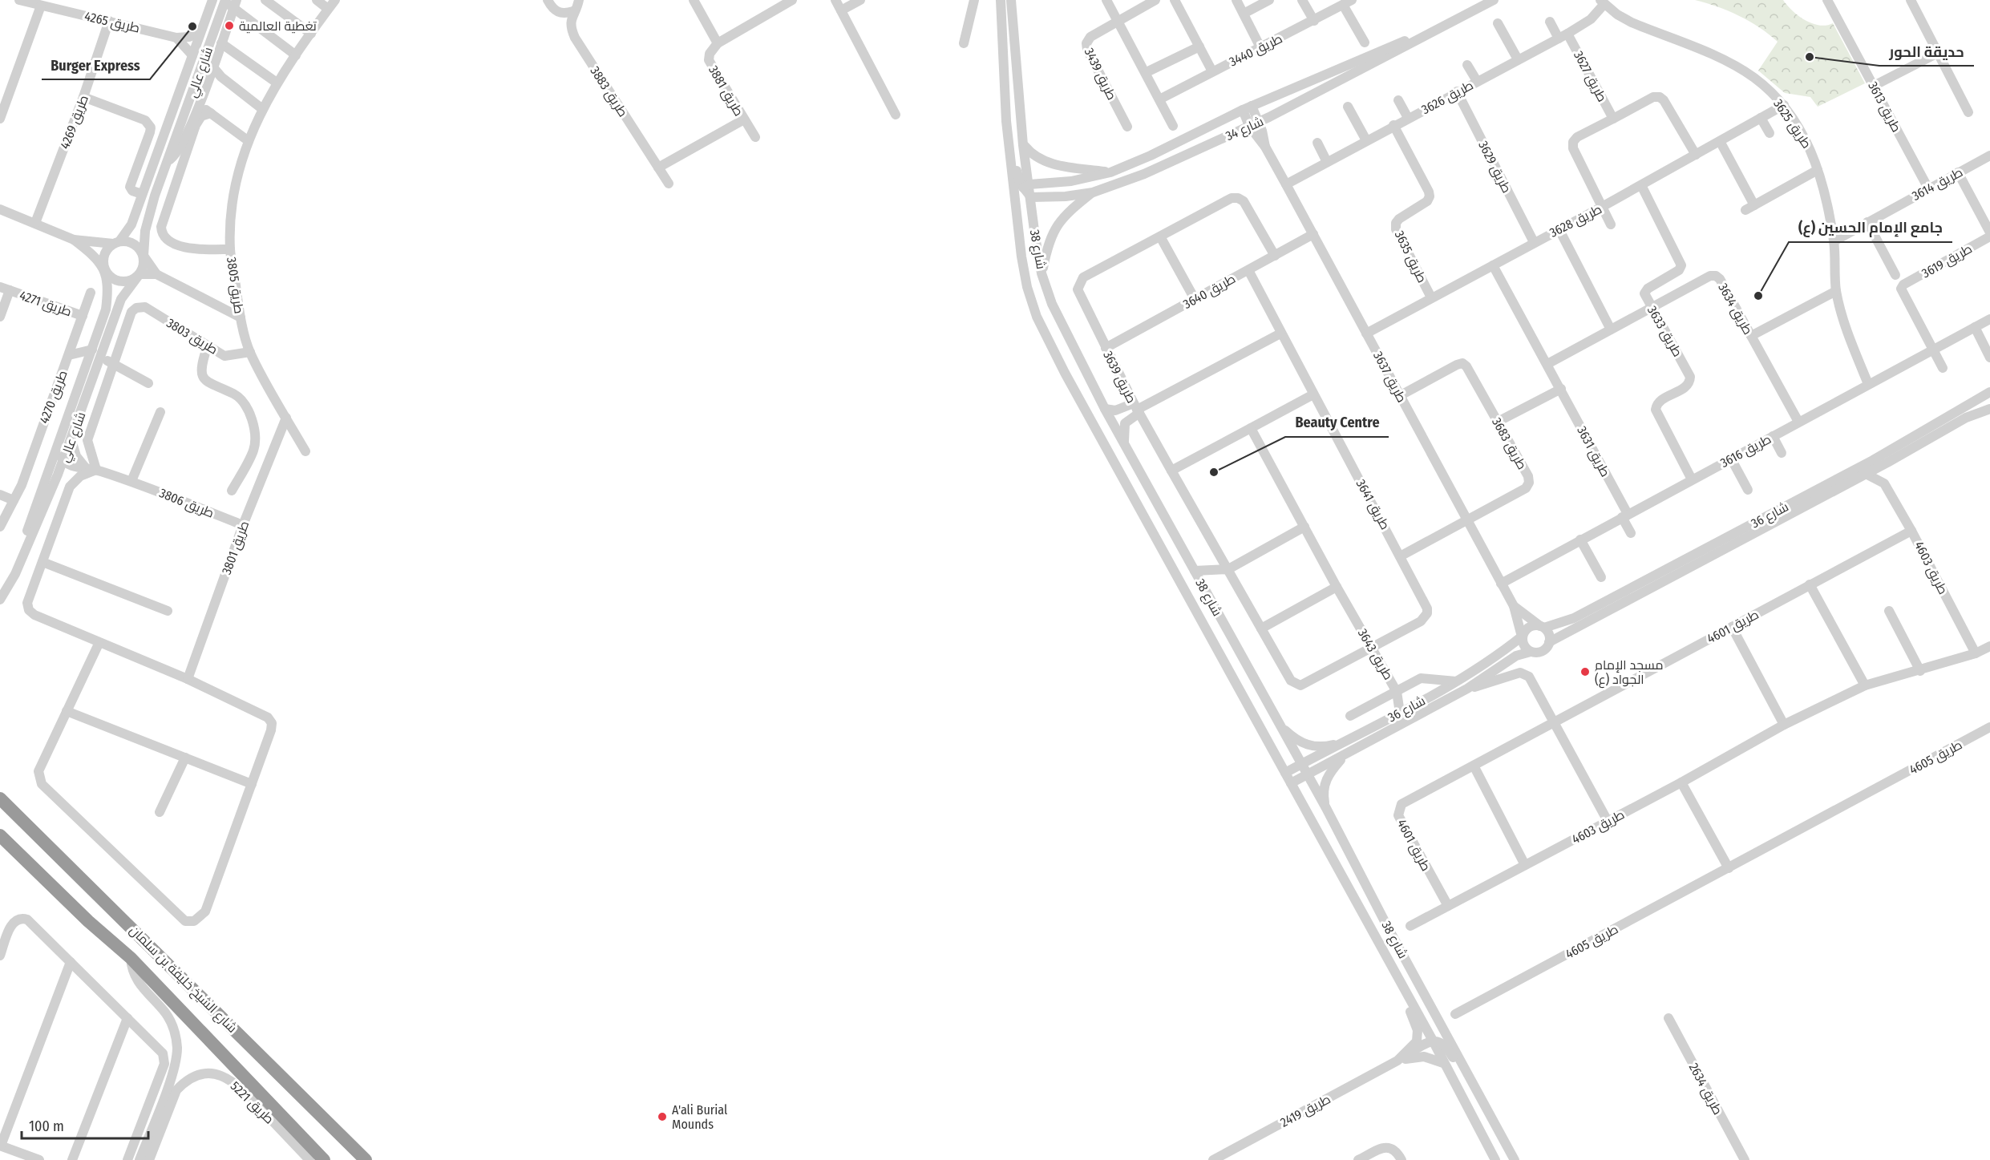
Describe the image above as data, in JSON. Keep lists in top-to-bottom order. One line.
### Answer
{"streets":{"highway":["شارع الشيخ خليفة بن سلمان"],"street":["طريق 4265","طريق 3440","شارع عالي","طريق 3439","طريق 3627","طريق 3881","طريق 3883","طريق 3626","طريق 3613","طريق 4269","طريق 3625","شارع 34","طريق 3629","طريق 3614","طريق 3628","شارع 38","طريق 3635","طريق 3619","طريق 3805","طريق 3640","طريق 4271","طريق 3634","طريق 3633","طريق 3803","طريق 3639","طريق 3637","طريق 4270","طريق 3683","طريق 3616","طريق 3631","طريق 3806","طريق 3641","شارع 36","طريق 3801","طريق 4603","طريق 4601","طريق 3643","طريق 4605","طريق 2634","طريق 5221","طريق 2419"]},"crossings":[["طريق 4265","طريق 4269"],["شارع عالي","طريق 3806"],["طريق 3627","طريق 3626"],["طريق 3626","طريق 3625"],["طريق 3626","طريق 3629"],["طريق 3626","طريق 3635"],["طريق 3626","طريق 3637"],["طريق 3613","طريق 3614"],["طريق 3625","طريق 3614"],["طريق 3625","طريق 3628"],["طريق 3625","طريق 3616"],["شارع 34","شارع 38"],["شارع 34","طريق 3637"],["طريق 3629","طريق 3628"],["طريق 3628","طريق 3635"],["طريق 3628","طريق 3633"],["طريق 3628","طريق 3637"],["طريق 3628","طريق 3631"],["شارع 38","شارع 36"],["شارع 38","طريق 2419"],["طريق 3619","طريق 3616"],["طريق 3805","طريق 3803"],["طريق 3805","طريق 3801"],["طريق 3640","طريق 3639"],["طريق 3640","طريق 3637"],["طريق 3640","طريق 3641"],["طريق 4271","طريق 4270"],["طريق 3634","طريق 3633"],["طريق 3634","طريق 3616"],["طريق 3634","طريق 3631"],["طريق 3633","طريق 3616"],["طريق 3639","طريق 3641"],["طريق 3637","طريق 3683"],["طريق 3637","طريق 3616"],["طريق 3637","شارع 36"],["طريق 3683","طريق 3641"],["طريق 3616","طريق 3631"],["طريق 3806","طريق 3801"],["طريق 3641","طريق 3643"],["شارع 36","طريق 3643"],["طريق 4603","طريق 4601"]],"places":["تغطية العالمية","Burger Express","حديقة الحور","جامع الإمام الحسين (ع)","Beauty Centre","مسجد الإمام الجواد (ع)","A'ali Burial Mounds"],"scale_bar":"100 m"}
